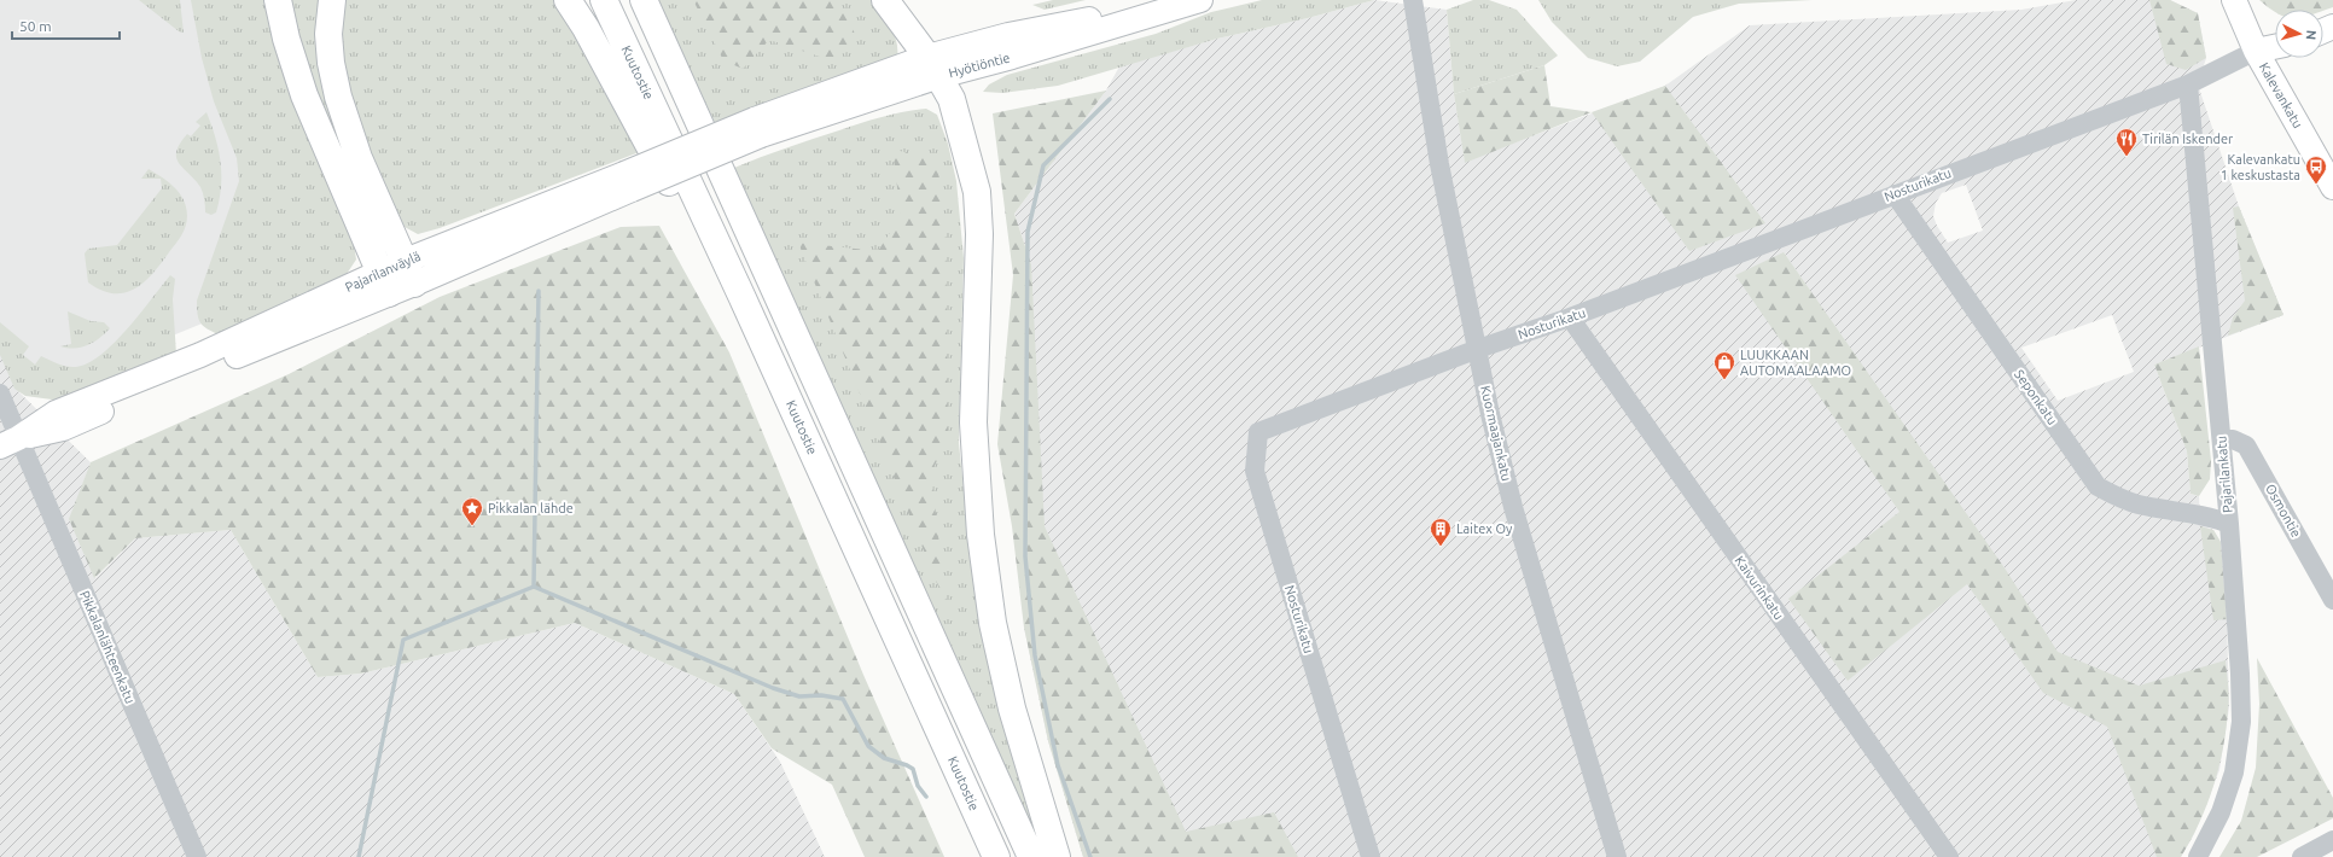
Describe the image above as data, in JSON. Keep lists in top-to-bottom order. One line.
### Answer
{"streets":{"highway":["Kuutostie"],"main road":["Hyötiöntie","Kalevankatu","Pajarilanväylä"],"street":["Nosturikatu","Seponkatu","Kuormaajankatu","Pajarilankatu","Osmontie","Kaivurinkatu","Pikkalanlähteenkatu"]},"crossings":[["Hyötiöntie","Pajarilanväylä"],["Kalevankatu","Nosturikatu"],["Nosturikatu","Seponkatu"],["Nosturikatu","Kuormaajankatu"],["Nosturikatu","Pajarilankatu"],["Nosturikatu","Kaivurinkatu"],["Pajarilanväylä","Pikkalanlähteenkatu"],["Seponkatu","Pajarilankatu"],["Pajarilankatu","Osmontie"]],"places":{"restaurant":["Tirilän Iskender"],"bus stop":["Kalevankatu 1 keskustasta"],"shop":["LUUKKAAN AUTOMAALAAMO"],"place":["Pikkalan lähde"],"building":["Laitex Oy"]},"scale_bar":"50 m","north":"right"}
